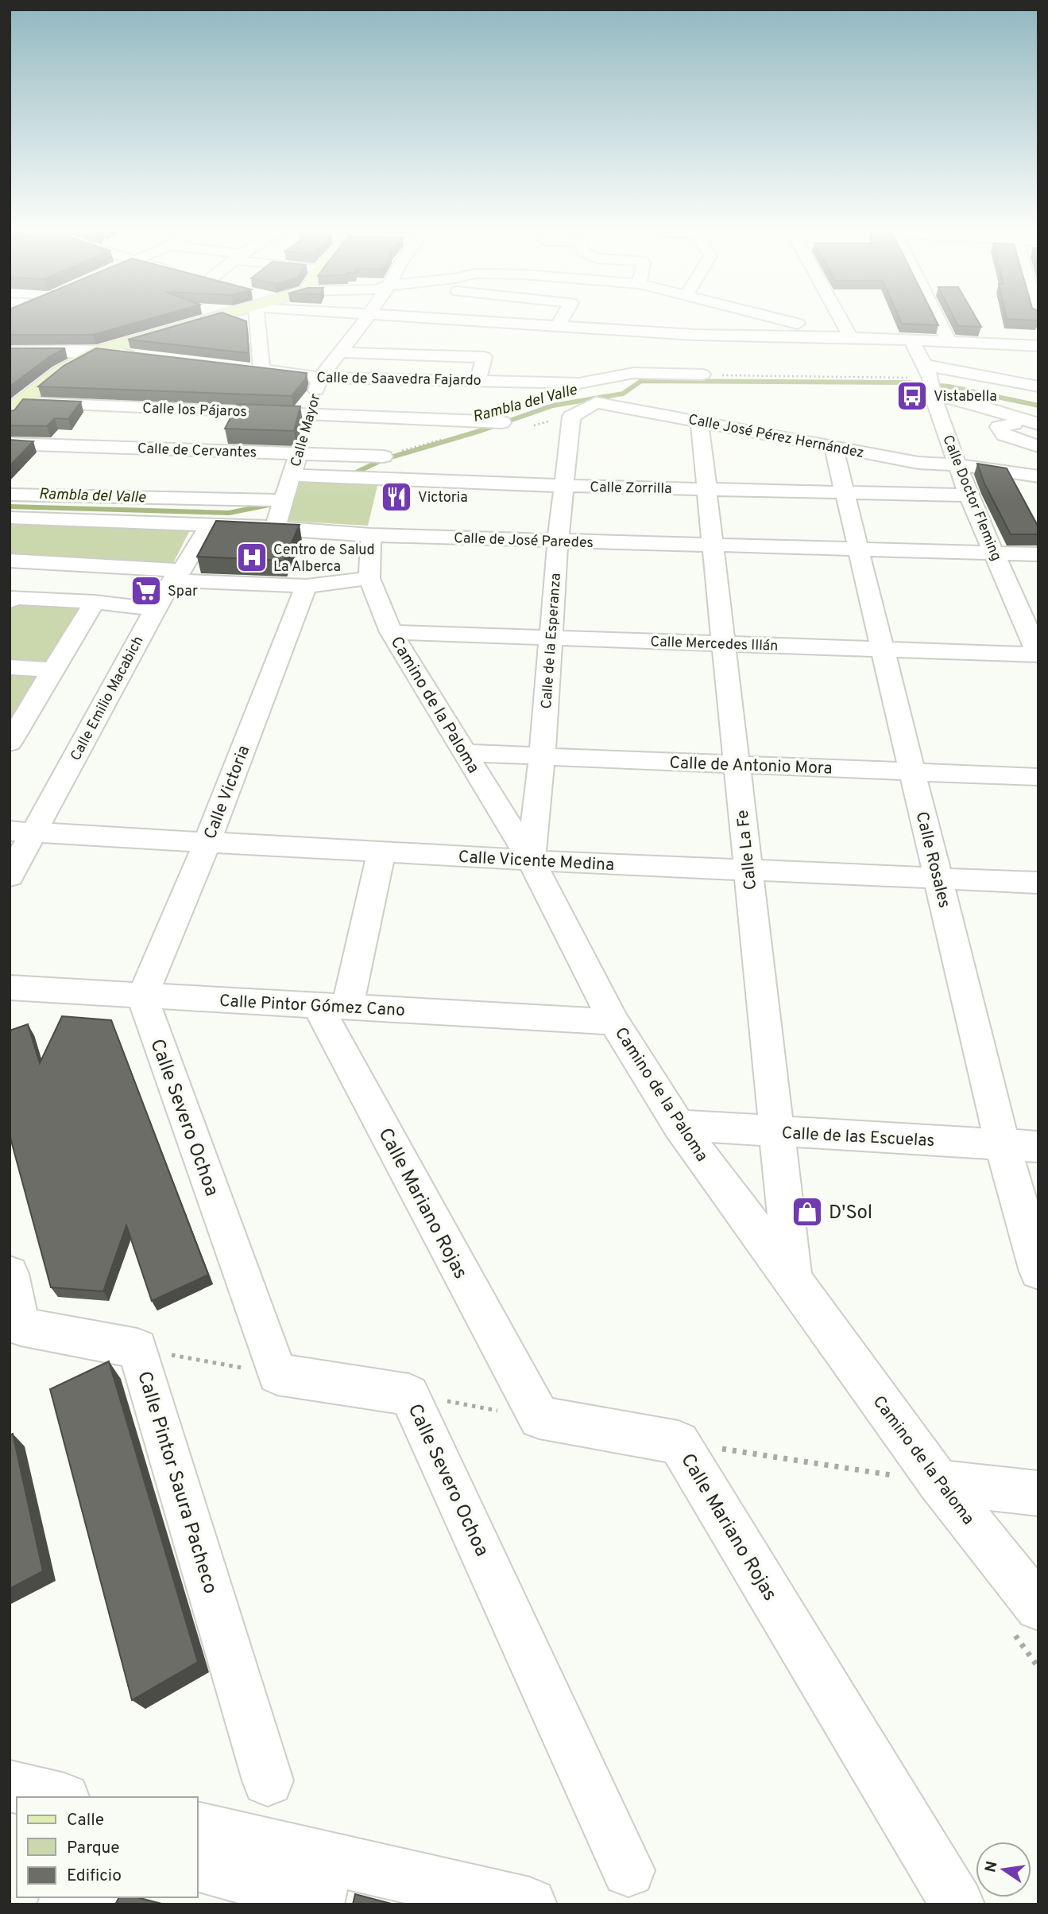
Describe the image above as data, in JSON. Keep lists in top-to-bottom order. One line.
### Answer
{"streets":{"street":["Calle de Saavedra Fajardo","Calle los Pájaros","Calle Mayor","Calle José Pérez Hernández","Calle de Cervantes","Calle Zorrilla","Calle Doctor Fleming","Calle de José Paredes","Calle de la Esperanza","Calle Mercedes Illán","Calle Emilio Macabich","Camino de la Paloma","Calle de Antonio Mora","Calle Victoria","Calle La Fe","Calle Rosales","Calle Vicente Medina","Calle Pintor Gómez Cano","Calle Severo Ochoa","Calle de las Escuelas","Calle Mariano Rojas","Calle Pintor Saura Pacheco"]},"crossings":[["Calle de Saavedra Fajardo","Calle Mayor"],["Calle los Pájaros","Calle Mayor"],["Calle Mayor","Calle de Cervantes"],["Calle Mayor","Calle Zorrilla"],["Calle Mayor","Calle de José Paredes"],["Calle José Pérez Hernández","Calle Doctor Fleming"],["Calle José Pérez Hernández","Calle de la Esperanza"],["Calle José Pérez Hernández","Calle La Fe"],["Calle José Pérez Hernández","Calle Rosales"],["Calle Zorrilla","Calle Doctor Fleming"],["Calle Zorrilla","Calle de la Esperanza"],["Calle Zorrilla","Calle La Fe"],["Calle Zorrilla","Calle Rosales"],["Calle Doctor Fleming","Calle de José Paredes"],["Calle Doctor Fleming","Calle Mercedes Illán"],["Calle de José Paredes","Calle de la Esperanza"],["Calle de José Paredes","Calle Emilio Macabich"],["Calle de José Paredes","Camino de la Paloma"],["Calle de José Paredes","Calle La Fe"],["Calle de José Paredes","Calle Rosales"],["Calle de la Esperanza","Calle Mercedes Illán"],["Calle de la Esperanza","Camino de la Paloma"],["Calle de la Esperanza","Calle de Antonio Mora"],["Calle de la Esperanza","Calle Vicente Medina"],["Calle Mercedes Illán","Camino de la Paloma"],["Calle Mercedes Illán","Calle La Fe"],["Calle Mercedes Illán","Calle Rosales"],["Calle Emilio Macabich","Calle Vicente Medina"],["Camino de la Paloma","Calle de Antonio Mora"],["Camino de la Paloma","Calle La Fe"],["Camino de la Paloma","Calle Vicente Medina"],["Camino de la Paloma","Calle Pintor Gómez Cano"],["Camino de la Paloma","Calle de las Escuelas"],["Calle de Antonio Mora","Calle La Fe"],["Calle de Antonio Mora","Calle Rosales"],["Calle Victoria","Calle Vicente Medina"],["Calle Victoria","Calle Pintor Gómez Cano"],["Calle Victoria","Calle Severo Ochoa"],["Calle La Fe","Calle Vicente Medina"],["Calle La Fe","Calle de las Escuelas"],["Calle Rosales","Calle Vicente Medina"],["Calle Rosales","Calle de las Escuelas"],["Calle Pintor Gómez Cano","Calle Severo Ochoa"],["Calle Pintor Gómez Cano","Calle Mariano Rojas"]],"water":["Rambla del Valle"],"places":{"bus stop":["Vistabella"],"restaurant":["Victoria"],"hospital":["Centro de Salud La Alberca"],"supermarket":["Spar"],"shop":["D'Sol"]},"legend":["Calle","Parque","Edificio"],"north":"left"}
